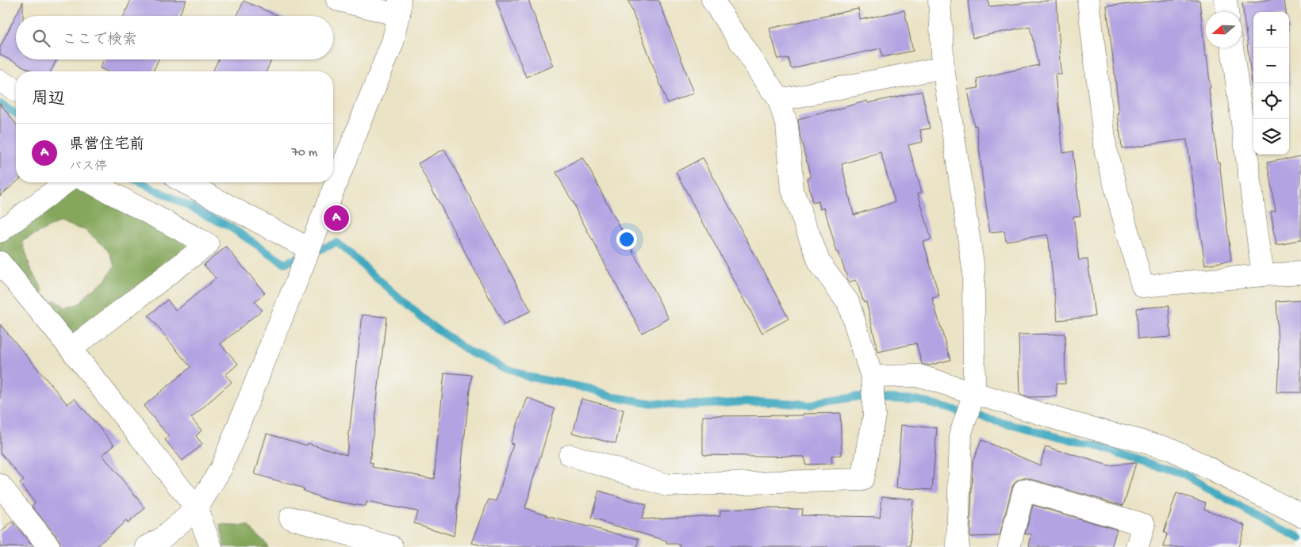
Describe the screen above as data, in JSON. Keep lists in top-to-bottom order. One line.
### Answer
{"north":"left","page":{"map_buttons":["+","−"],"search":"ここで検索","heading":"周辺","list":[{"mark":"A","name":"県営住宅前","note":"バス停","value":"70 m"}],"pins":"A"}}
